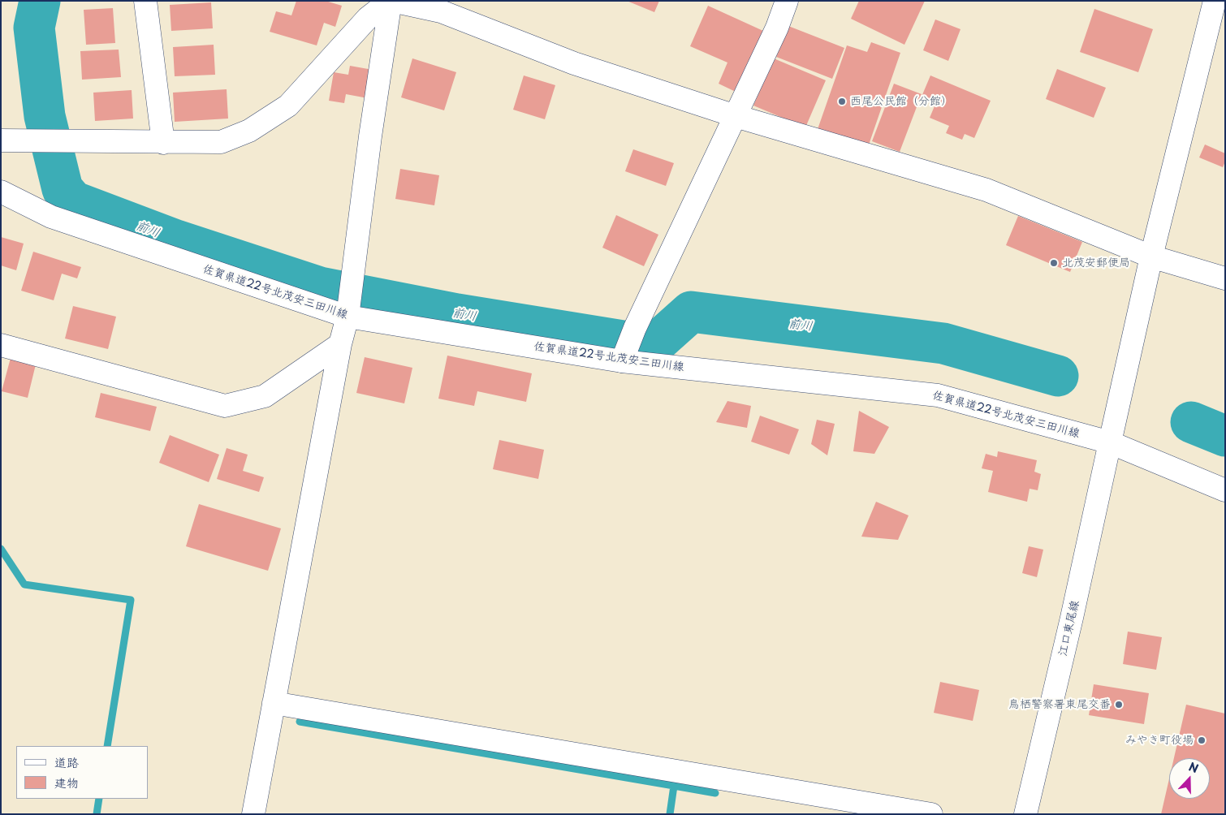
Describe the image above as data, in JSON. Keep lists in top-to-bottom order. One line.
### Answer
{"streets":{"street":["佐賀県道22号北茂安三田川線","江口東尾線"]},"crossings":[["佐賀県道22号北茂安三田川線","江口東尾線"]],"water":["前川"],"places":["西尾公民館（分館）","北茂安郵便局","鳥栖警察署東尾交番","みやき町役場"],"legend":["道路","建物"],"north":"top"}
